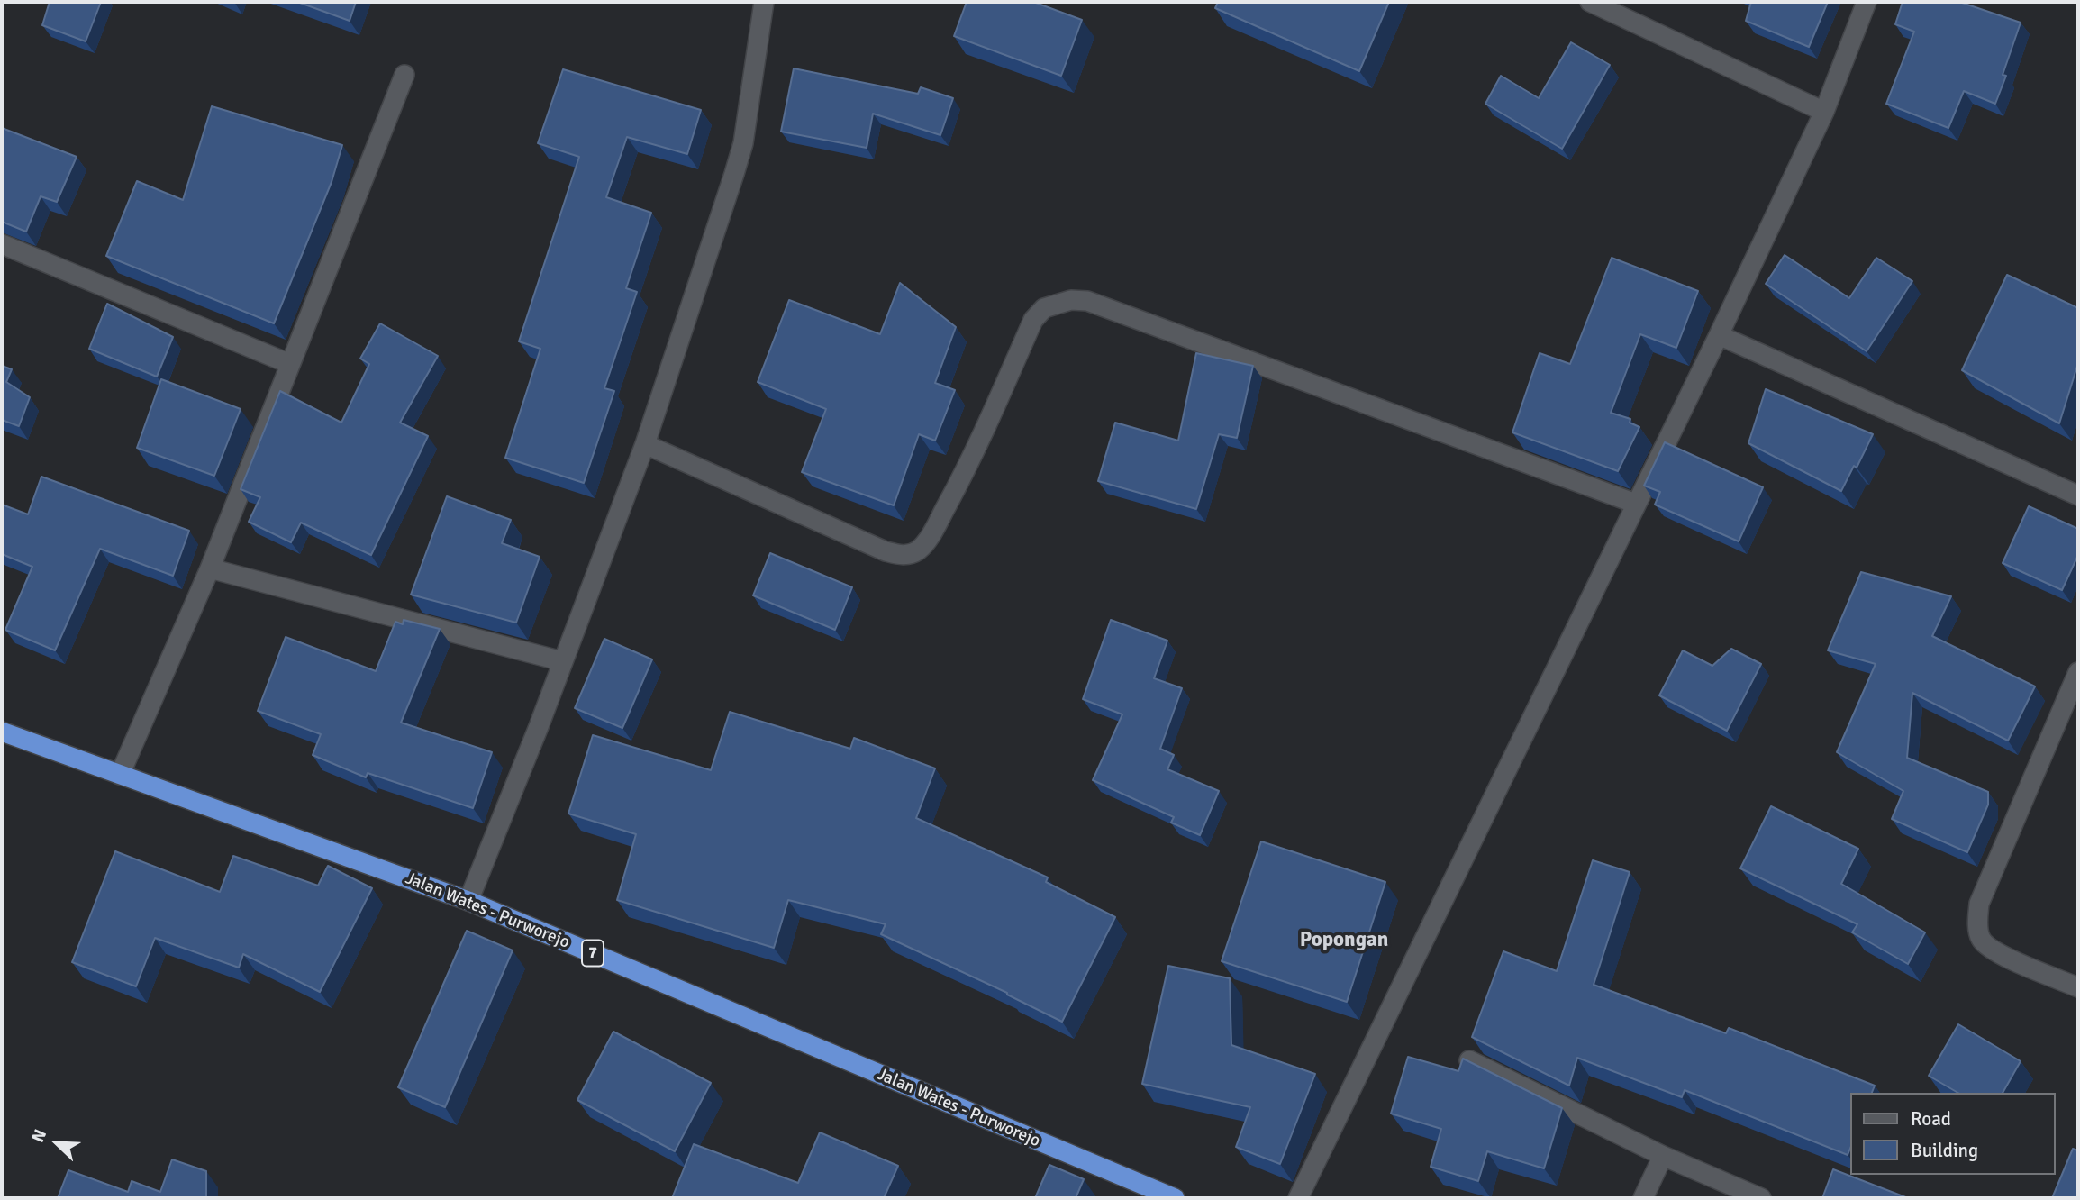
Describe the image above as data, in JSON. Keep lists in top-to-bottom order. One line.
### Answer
{"streets":{"highway":["Jalan Wates - Purworejo","7"]},"districts":["Popongan"],"legend":["Road","Building"],"north":"top left"}
